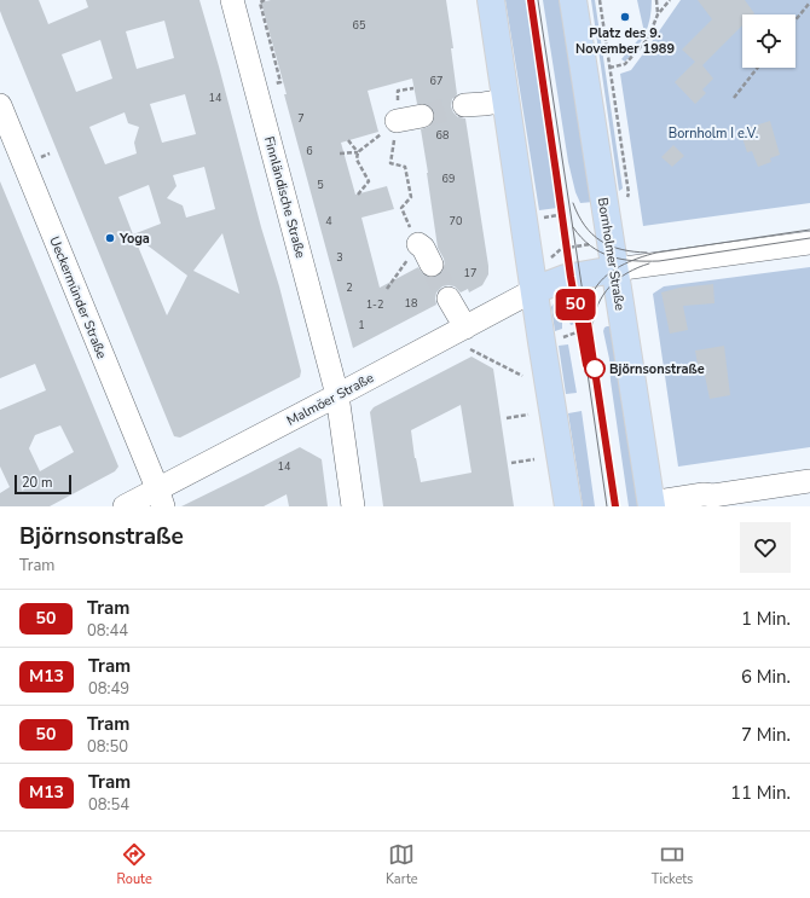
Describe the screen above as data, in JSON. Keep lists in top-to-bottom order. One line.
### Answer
{"streets":{"main road":["Bornholmer Straße"],"street":["Finnländische Straße","Ueckermünder Straße","Malmöer Straße"]},"crossings":[["Finnländische Straße","Malmöer Straße"],["Ueckermünder Straße","Malmöer Straße"]],"parks":["Bornholm I e.V."],"places":["Platz des 9. November 1989","Yoga","Björnsonstraße"],"lines":["tram line 50"],"house_numbers":["65","67","14","7","68","6","69","5","4","70","3","17","2","18","1-2","1","14"],"scale_bar":"20 m","page":{"on_map":"50","scale":"20 m","heading":["Björnsonstraße","Tram"],"list":[{"mark":"50","name":"Tram","note":"08:44","value":"1 Min."},{"mark":"M13","name":"Tram","note":"08:49","value":"6 Min."},{"mark":"50","name":"Tram","note":"08:50","value":"7 Min."},{"mark":"M13","name":"Tram","note":"08:54","value":"11 Min."}],"tabs":["Route","Karte","Tickets"]}}
